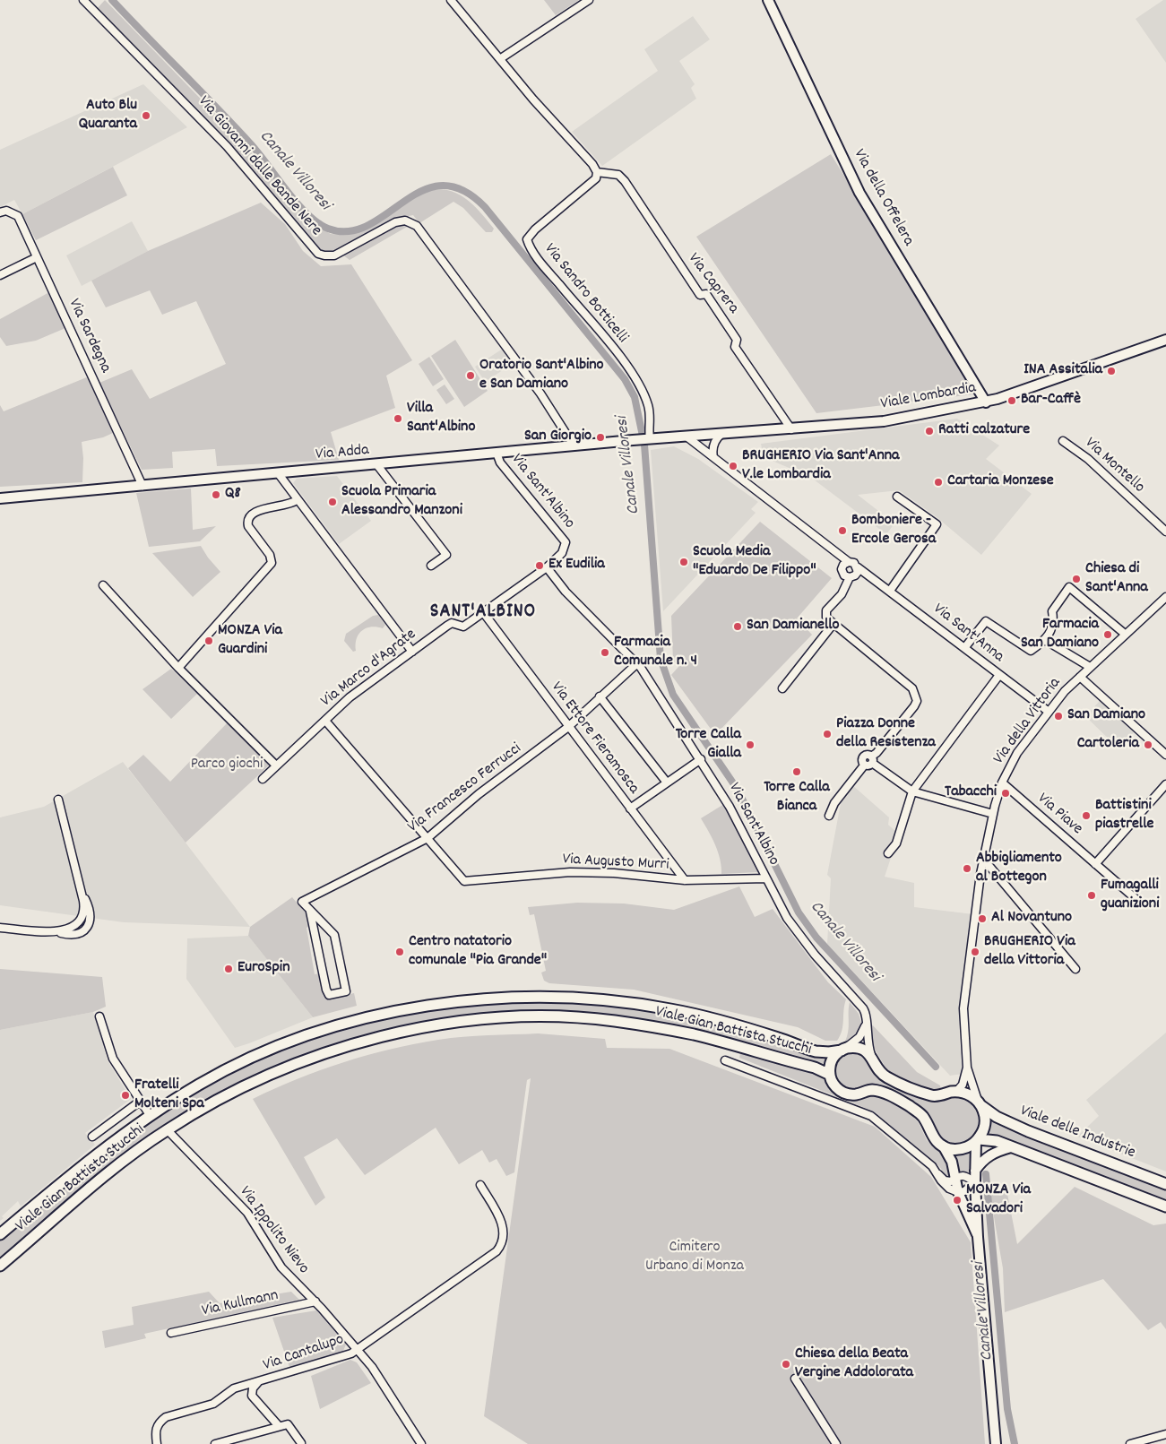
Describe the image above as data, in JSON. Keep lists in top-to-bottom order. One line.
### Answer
{"streets":{"main road":["Via della Offelera","Viale Lombardia","Via Adda","Viale Gian Battista Stucchi","Viale delle Industrie"],"street":["Via Giovanni dalle Bande Nere","Via Caprera","Via Sandro Botticelli","Via Sardegna","Via Montello","Via Sant'Albino","Via Sant'Anna","Via Marco d'Agrate","Via della Vittoria","Via Ettore Fieramosca","Via Francesco Ferrucci","Via Piave","Via Augusto Murri","Via Ippolito Nievo","Via Kullmann","Via Cantalupo"]},"crossings":[["Via Giovanni dalle Bande Nere","Via Adda"],["Via della Offelera","Viale Lombardia"],["Via Caprera","Via Sandro Botticelli"],["Via Caprera","Viale Lombardia"],["Via Sandro Botticelli","Via Adda"],["Via Sardegna","Via Adda"],["Viale Lombardia","Via Adda"],["Viale Lombardia","Via Sant'Anna"],["Via Adda","Via Sant'Albino"],["Via Adda","Via Sant'Anna"],["Via Sant'Albino","Via Marco d'Agrate"],["Via Sant'Albino","Via Francesco Ferrucci"],["Via Sant'Albino","Via Augusto Murri"],["Via Sant'Albino","Viale Gian Battista Stucchi"],["Via Sant'Anna","Via della Vittoria"],["Via Marco d'Agrate","Via Ettore Fieramosca"],["Via della Vittoria","Via Piave"],["Via Ettore Fieramosca","Via Francesco Ferrucci"],["Via Ettore Fieramosca","Via Augusto Murri"],["Via Francesco Ferrucci","Via Augusto Murri"],["Viale Gian Battista Stucchi","Via Ippolito Nievo"],["Via Ippolito Nievo","Via Kullmann"],["Via Ippolito Nievo","Via Cantalupo"]],"districts":["SANT'ALBINO"],"water":["Canale Villoresi"],"parks":["Parco giochi","Cimitero Urbano di Monza"],"places":["Auto Blu Quaranta","INA Assitalia","Oratorio Sant'Albino e San Damiano","Bar-Caffè","Villa Sant'Albino","Ratti calzature","San Giorgio","BRUGHERIO Via Sant'Anna V.le Lombardia","Cartaria Monzese","Q8","Scuola Primaria Alessandro Manzoni","Bomboniere - Ercole Gerosa","Scuola Media \"Eduardo De Filippo\"","Ex Eudilia","Chiesa di Sant'Anna","San Damianello","Farmacia San Damiano","MONZA Via Guardini","Farmacia Comunale n. 4","San Damiano","Piazza Donne della Resistenza","Torre Calla Gialla","Cartoleria","Torre Calla Bianca","Tabacchi","Battistini piastrelle","Abbigliamento al Bottegon","Fumagalli guanizioni","Al Novantuno","Centro natatorio comunale \"Pia Grande\"","BRUGHERIO Via della Vittoria","EuroSpin","Fratelli Molteni Spa","MONZA Via Salvadori","Chiesa della Beata Vergine Addolorata"]}
